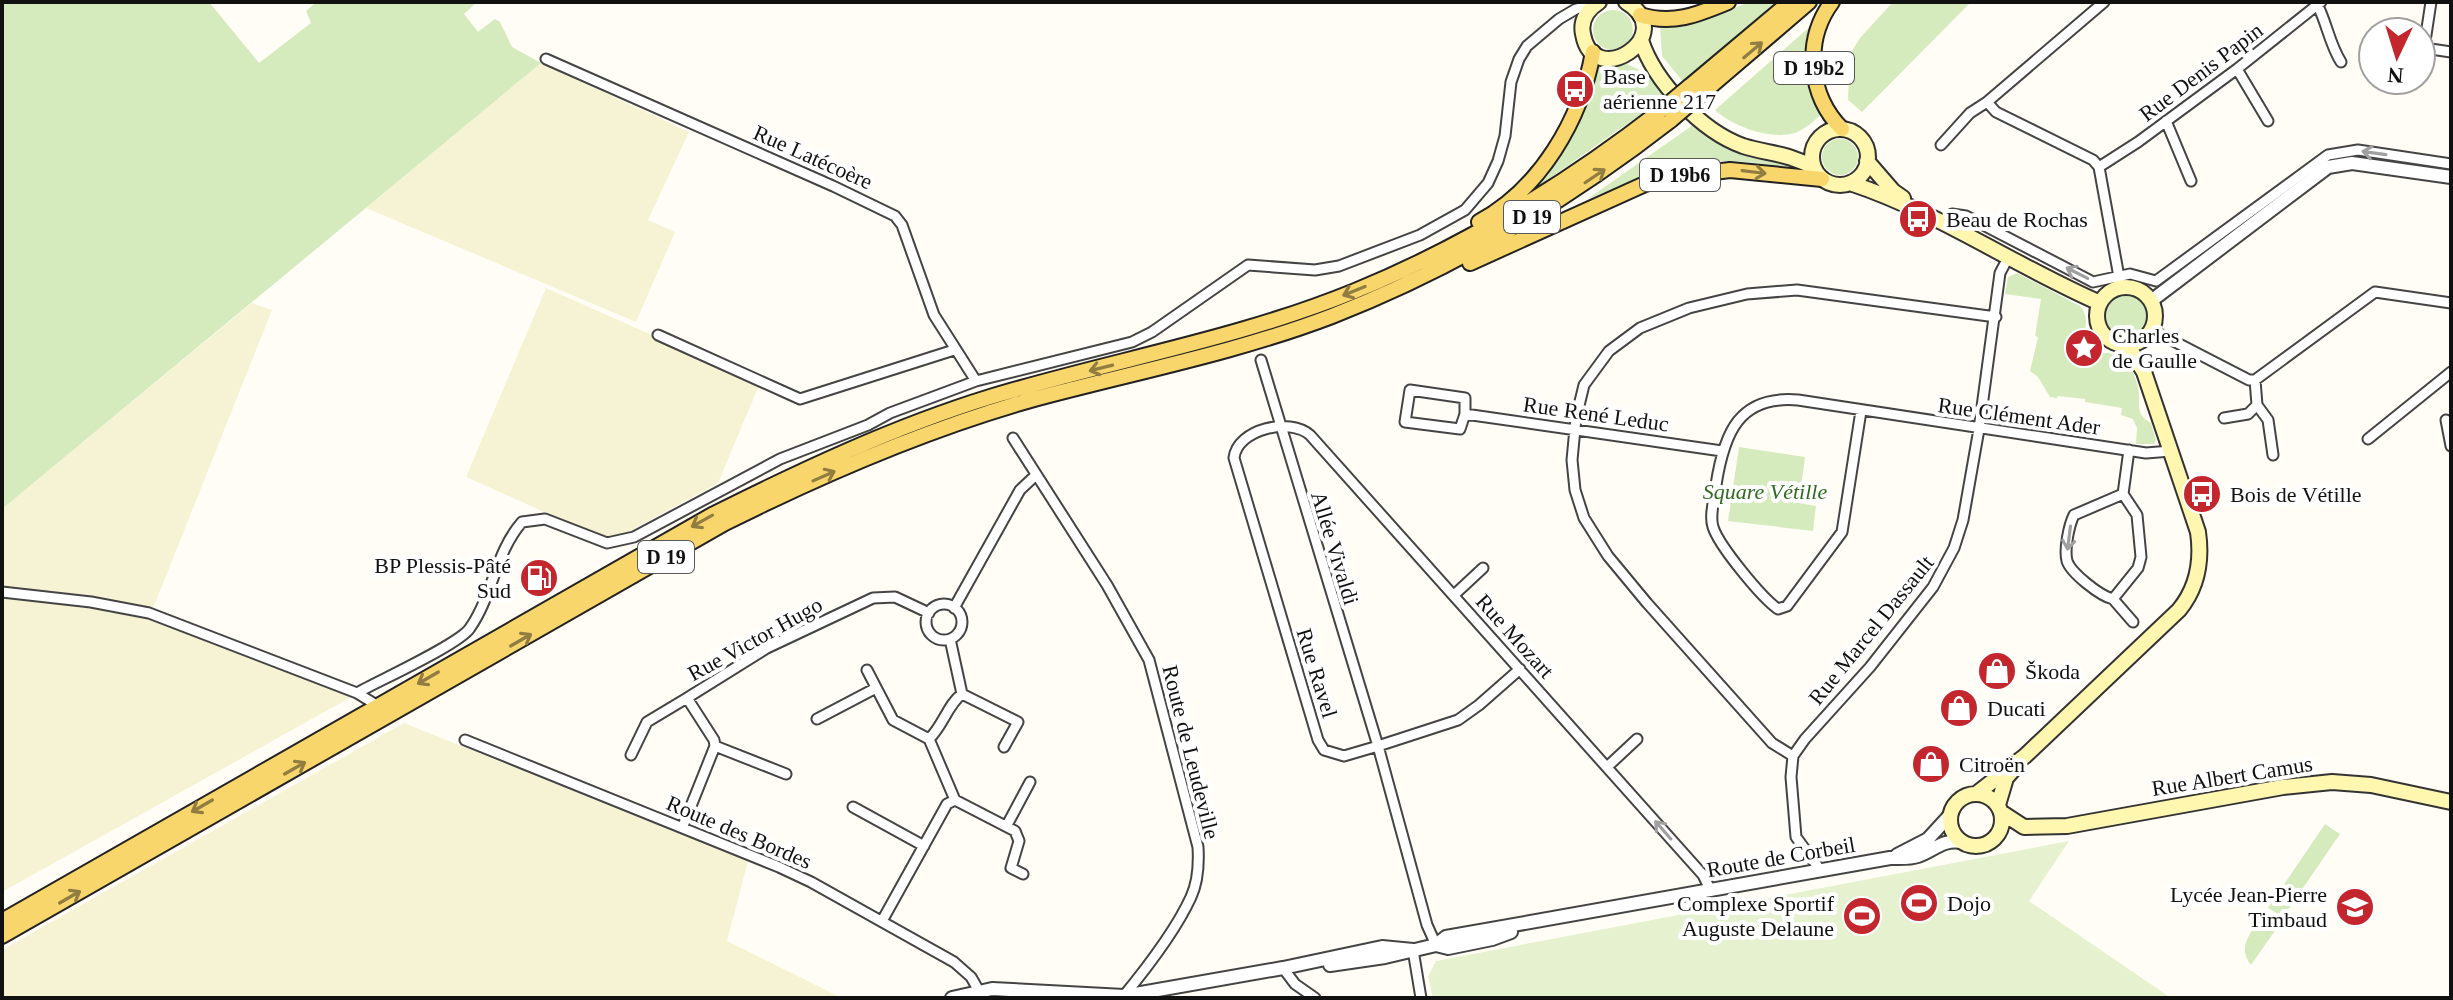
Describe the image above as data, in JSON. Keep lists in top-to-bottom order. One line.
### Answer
{"streets":{"main road":["D 19b2","D 19b6","D 19","Rue Albert Camus"],"street":["Rue Denis Papin","Rue Latécoère","Rue René Leduc","Rue Clément Ader","Allée Vivaldi","Rue Marcel Dassault","Rue Mozart","Rue Victor Hugo","Rue Ravel","Route de Leudeville","Route des Bordes","Route de Corbeil"]},"crossings":[["D 19b2","D 19b6"],["D 19b6","D 19"],["Rue René Leduc","Rue Clément Ader"],["Rue Clément Ader","Rue Marcel Dassault"],["Allée Vivaldi","Rue Mozart"],["Allée Vivaldi","Rue Ravel"],["Rue Mozart","Rue Ravel"],["Rue Mozart","Route de Corbeil"],["Route de Leudeville","Route de Corbeil"],["Rue Albert Camus","Route de Corbeil"],["Route des Bordes","Route de Corbeil"]],"parks":["Square Vétille"],"places":{"bus stop":["Base aérienne 217","Beau de Rochas","Bois de Vétille"],"place":["Charles de Gaulle"],"fuel station":["BP Plessis-Pâté Sud"],"shop":["Škoda","Ducati","Citroën"],"sports":["Dojo","Complexe Sportif Auguste Delaune"],"school or university":["Lycée Jean-Pierre Timbaud"]},"north":"bottom"}
